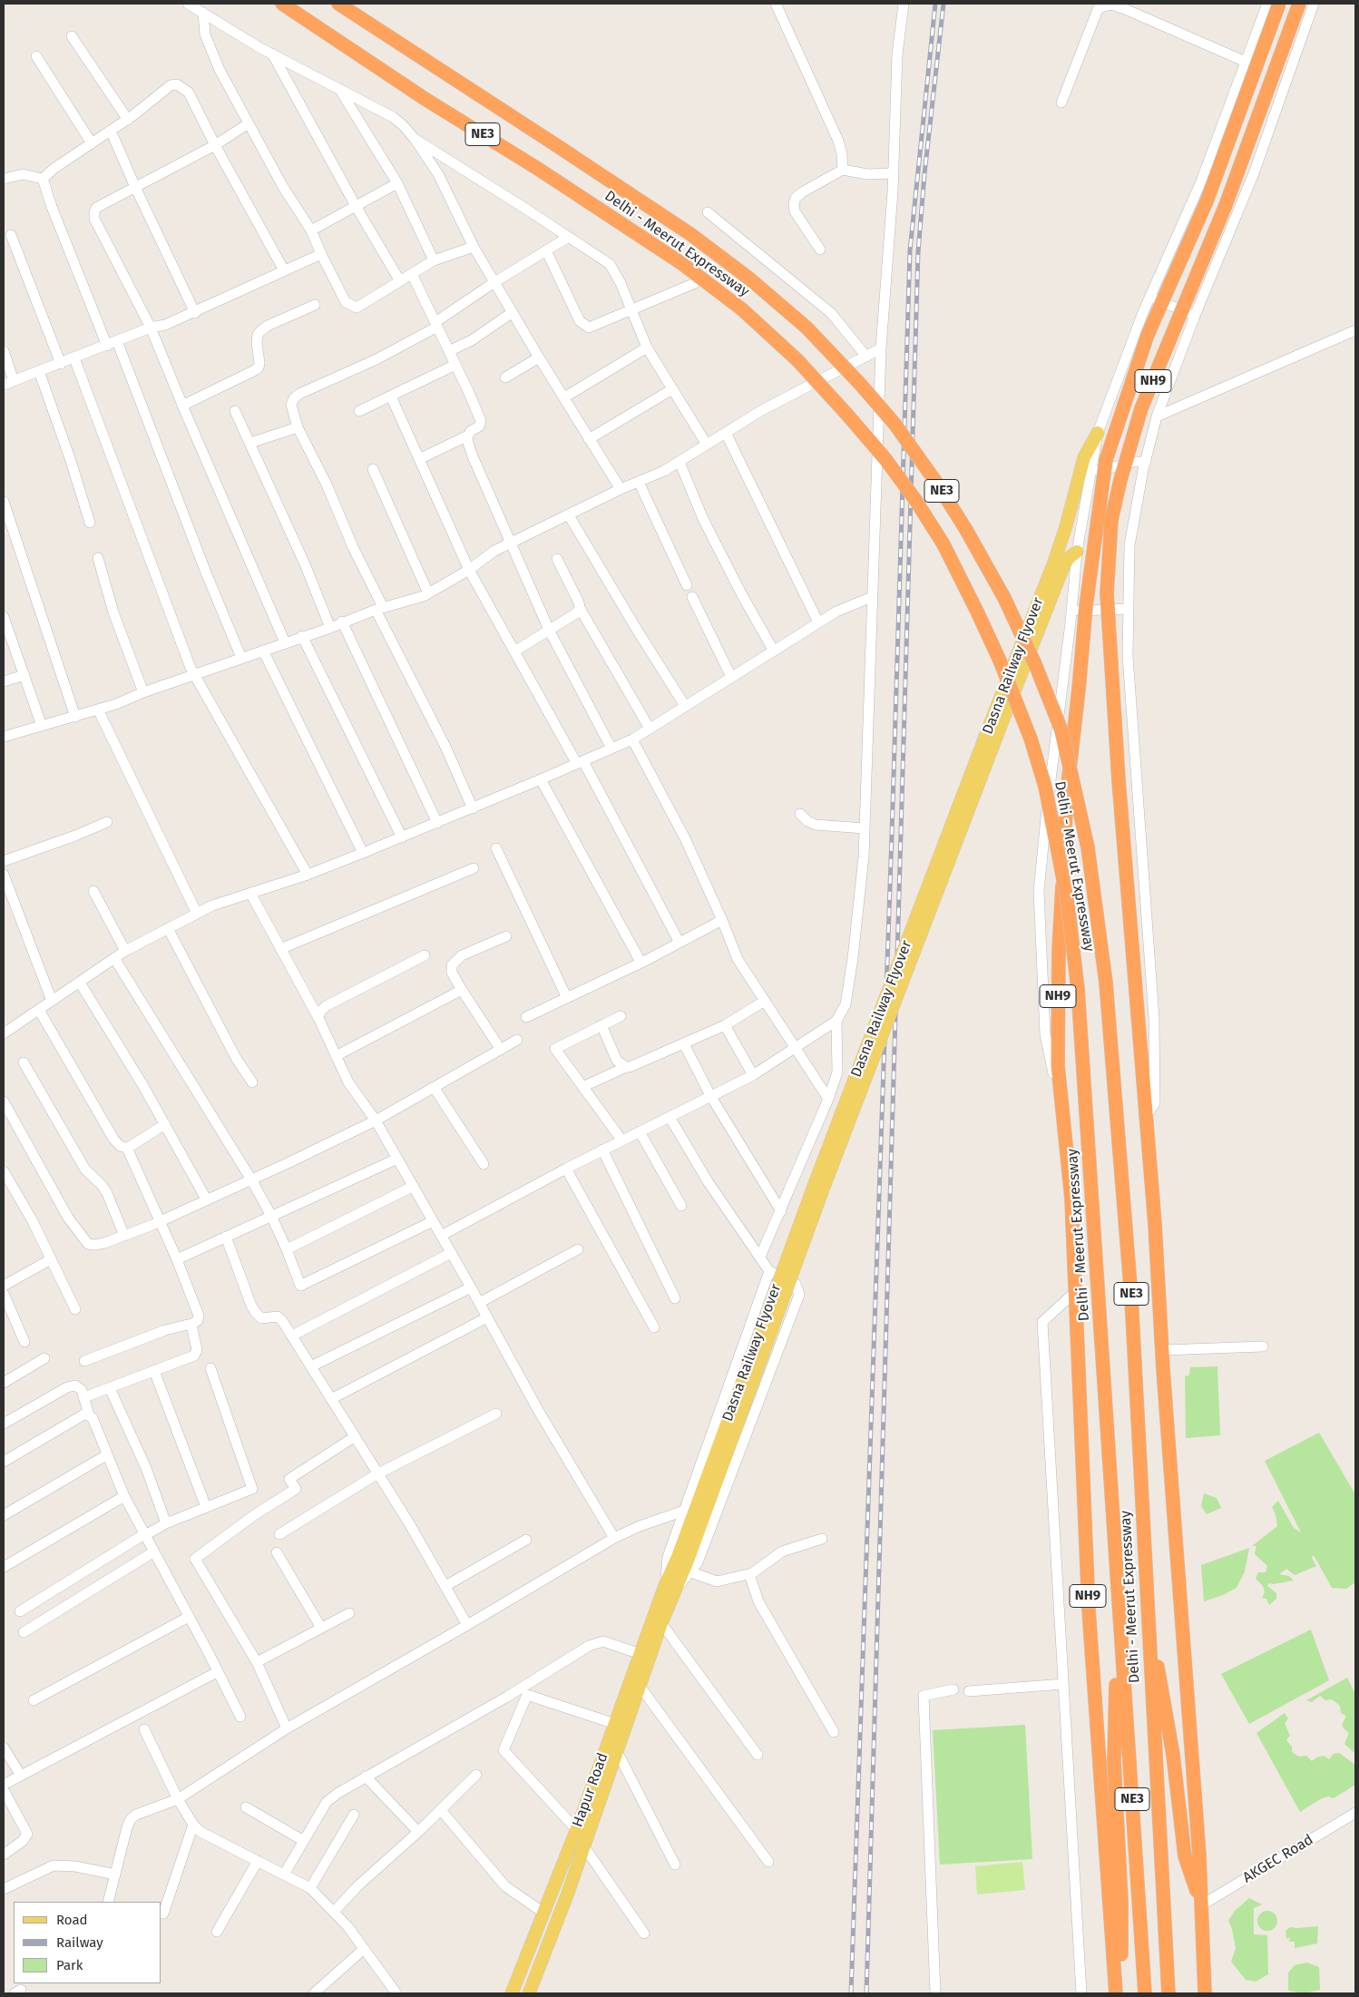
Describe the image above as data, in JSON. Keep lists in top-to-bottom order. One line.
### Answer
{"streets":{"highway":["NE3","Delhi - Meerut Expressway","NH9"],"main road":["Dasna Railway Flyover","Hapur Road"],"street":["AKGEC Road"]},"crossings":[["NH9","AKGEC Road"],["Dasna Railway Flyover","Hapur Road"]],"legend":["Road","Railway","Park"]}
